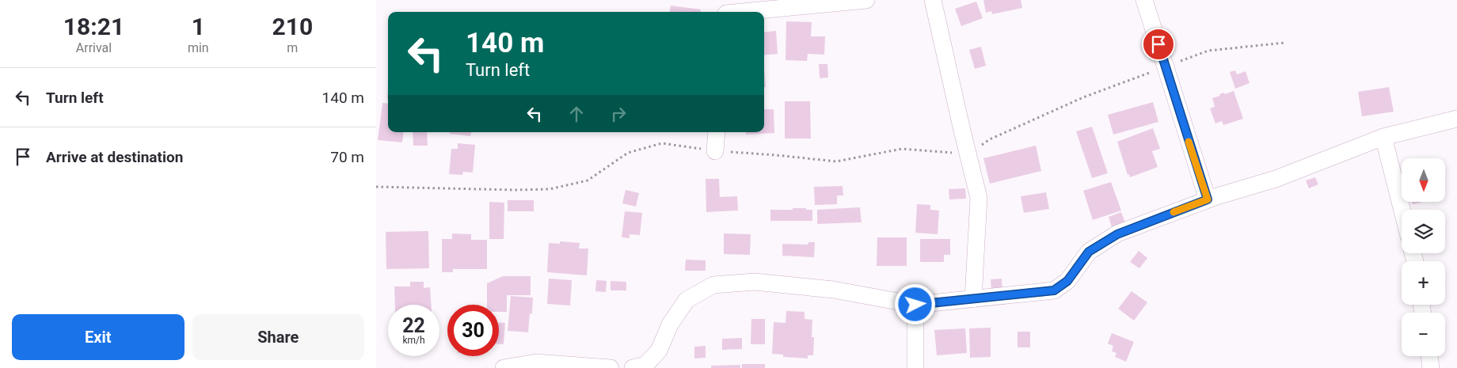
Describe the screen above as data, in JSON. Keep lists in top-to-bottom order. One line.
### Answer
{"north":"bottom","page":{"eta":["18:21","Arrival","1","min","210","m"],"turn":["140 m","Turn left"],"list":[{"name":"Turn left","value":"140 m"},{"name":"Arrive at destination","value":"70 m"}],"map_buttons":["+","−"],"speed":"22 km/h","limit":"30","buttons":["Exit","Share"]}}
